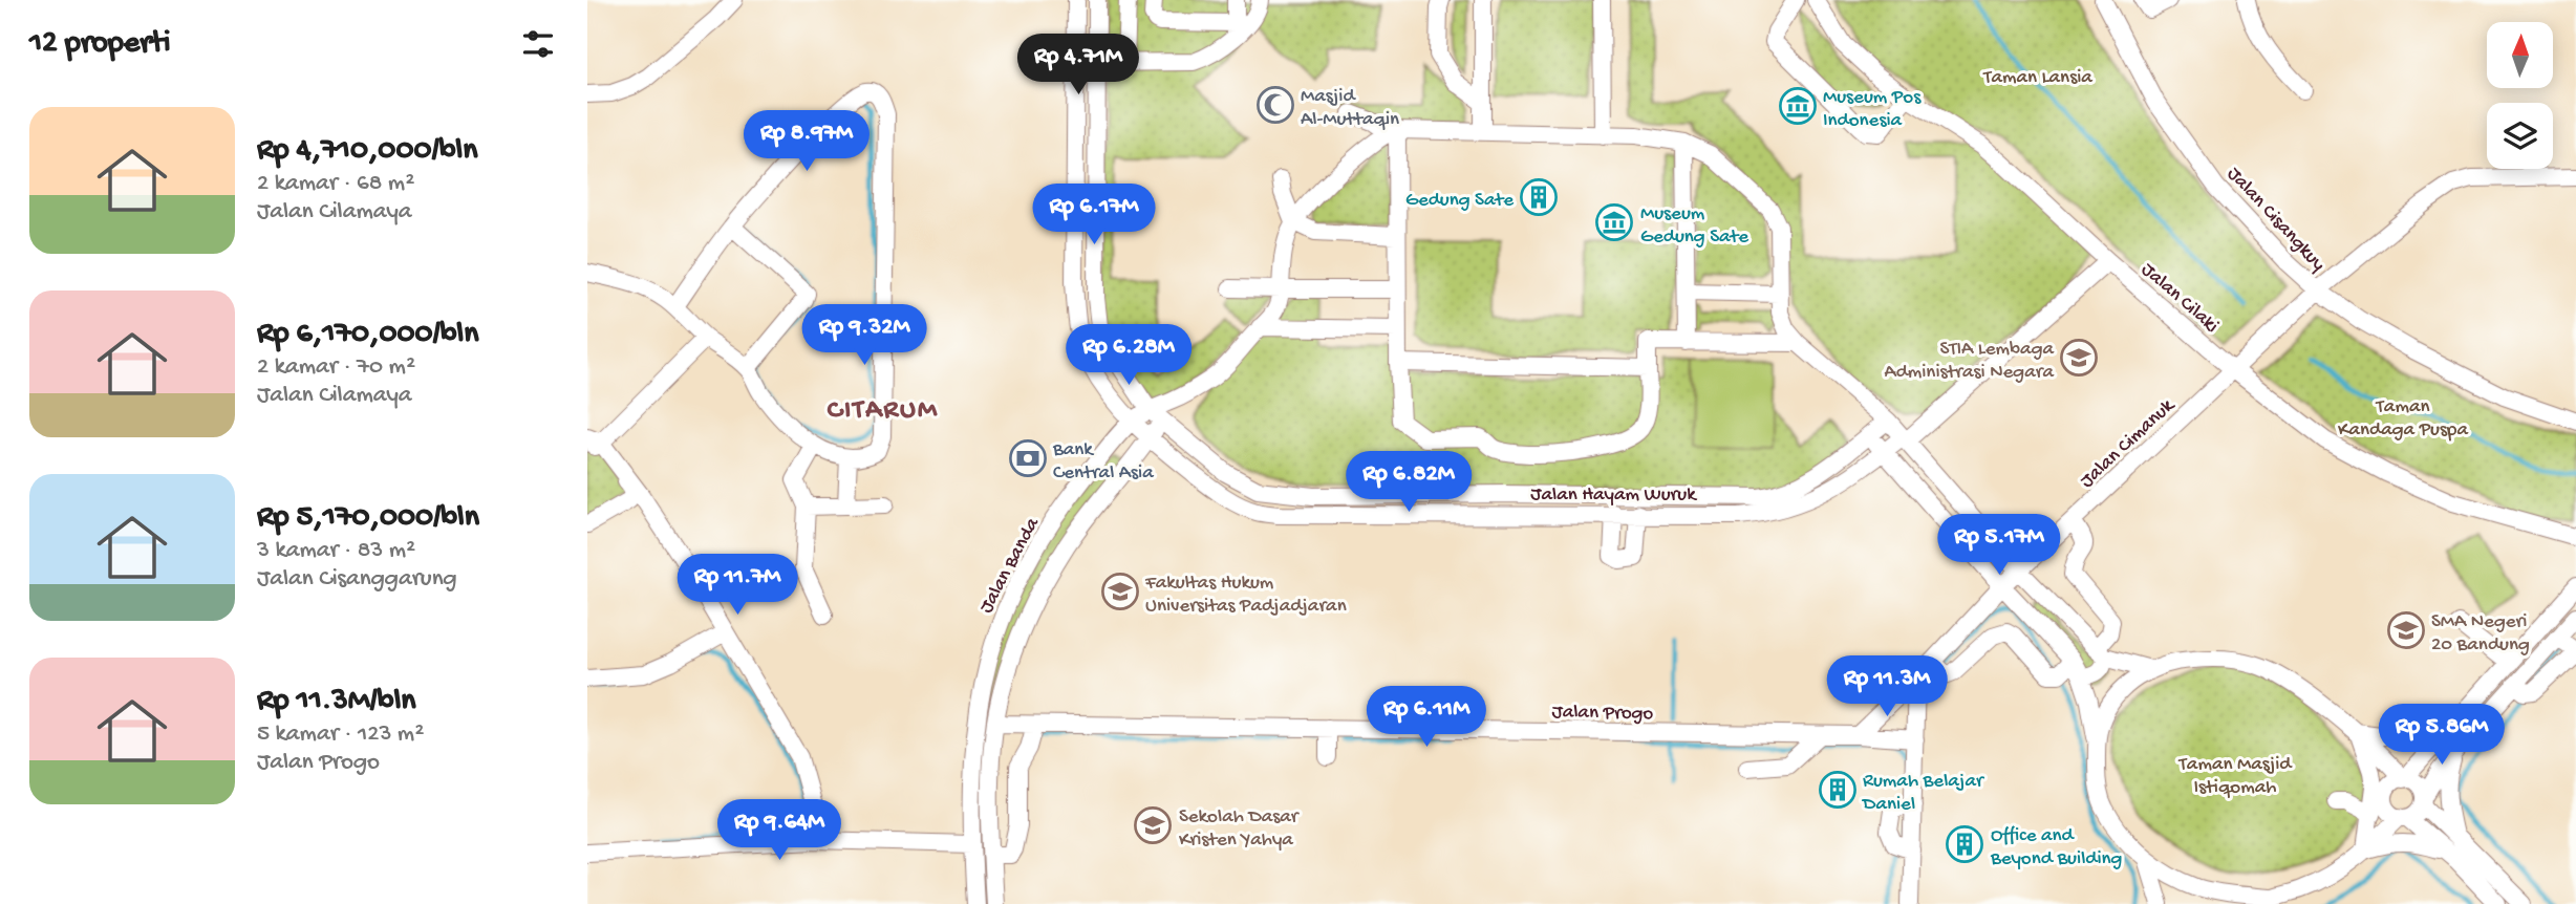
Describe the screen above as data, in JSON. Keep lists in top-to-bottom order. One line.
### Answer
{"streets":{"street":["Jalan Cisangkuy","Jalan Cilaki","Jalan Cimanuk","Jalan Hayam Wuruk","Jalan Banda","Jalan Progo"]},"crossings":[["Jalan Cisangkuy","Jalan Cimanuk"],["Jalan Cilaki","Jalan Cimanuk"],["Jalan Cilaki","Jalan Hayam Wuruk"],["Jalan Hayam Wuruk","Jalan Banda"]],"districts":["CITARUM"],"parks":["Taman Lansia","Taman Kandaga Puspa","Taman Masjid Istiqomah"],"places":{"mosque":["Masjid Al-Muttaqin"],"museum":["Museum Pos Indonesia","Museum Gedung Sate"],"building":["Gedung Sate","Rumah Belajar Daniel","Office and Beyond Building"],"school or university":["STIA Lembaga Administrasi Negara","Fakultas Hukum Universitas Padjadjaran","SMA Negeri 20 Bandung","Sekolah Dasar Kristen Yahya"],"bank":["Bank Central Asia"]},"north":"top","page":{"heading":"12 properti","price":["Rp 4.71M","Rp 8.97M","Rp 6.17M","Rp 9.32M","Rp 6.28M","Rp 6.82M","Rp 5.17M","Rp 11.7M","Rp 11.3M","Rp 6.11M","Rp 5.86M","Rp 9.64M"],"list":[{"name":"Rp 4,710,000/bln","note":"2 kamar · 68 m² · Jalan Cilamaya"},{"name":"Rp 6,170,000/bln","note":"2 kamar · 70 m² · Jalan Cilamaya"},{"name":"Rp 5,170,000/bln","note":"3 kamar · 83 m² · Jalan Cisanggarung"},{"name":"Rp 11.3M/bln","note":"5 kamar · 123 m² · Jalan Progo"}]}}
